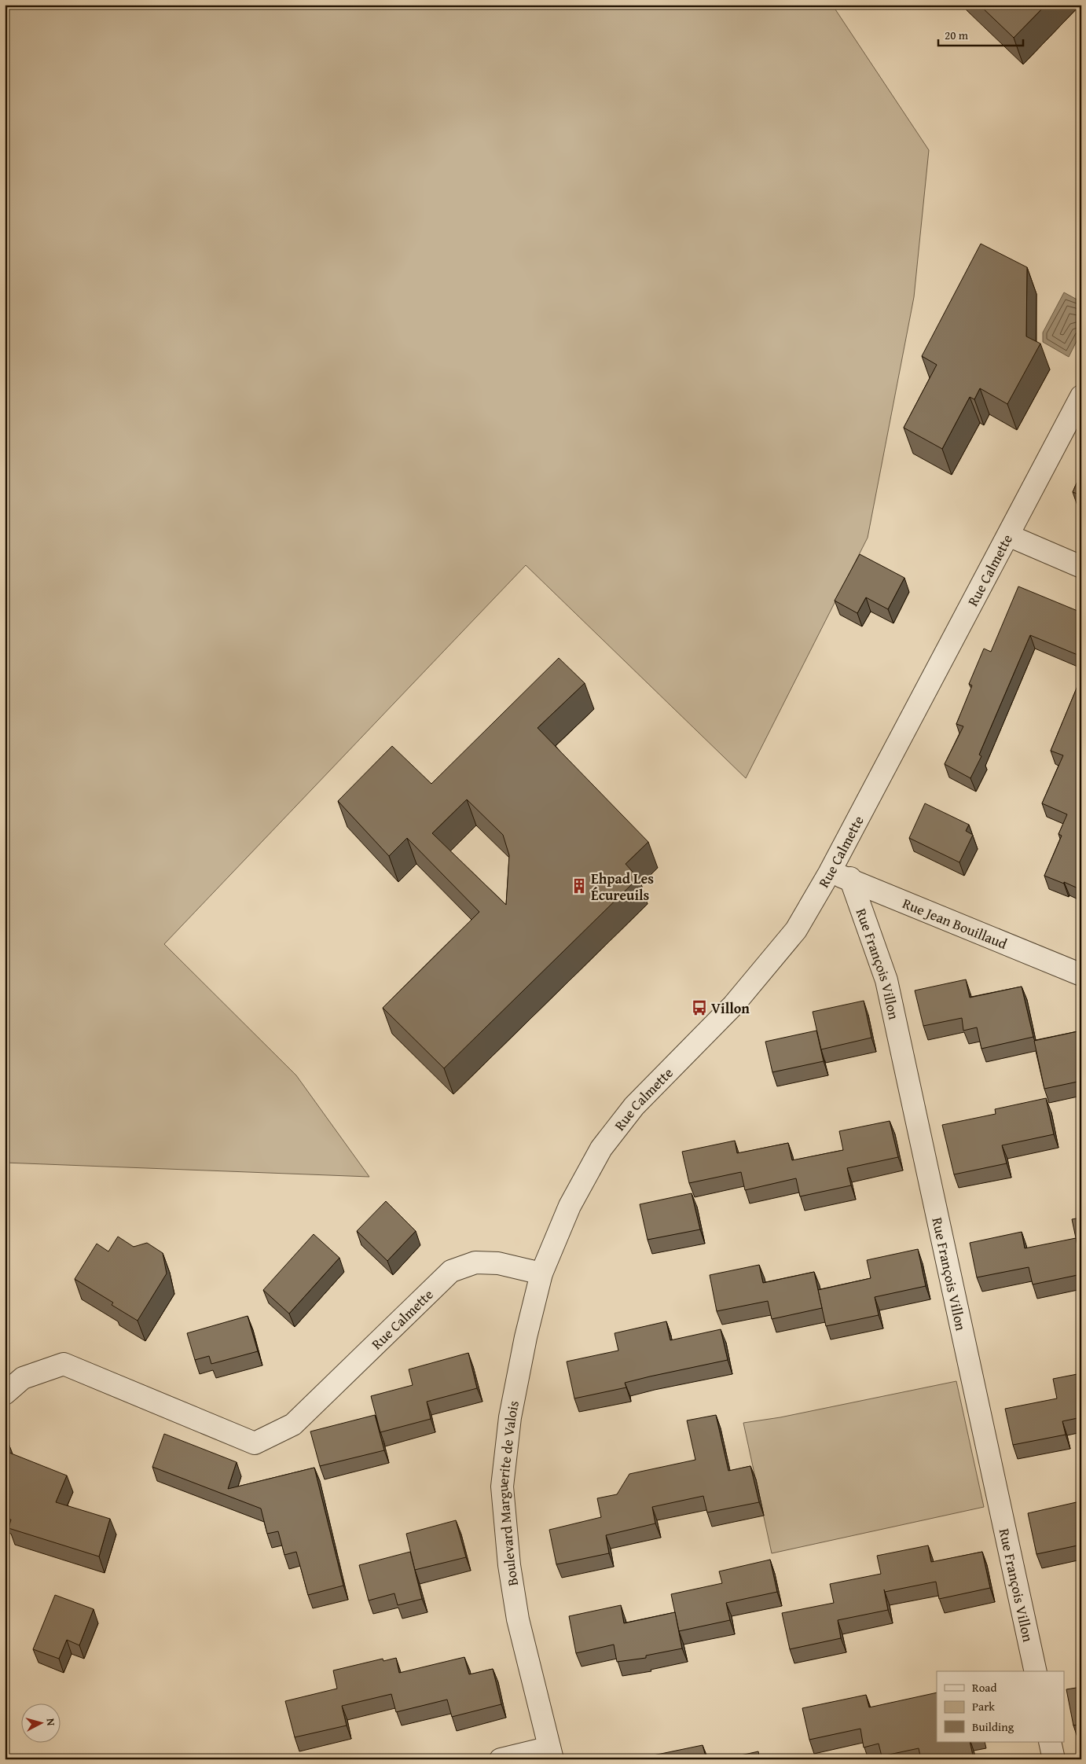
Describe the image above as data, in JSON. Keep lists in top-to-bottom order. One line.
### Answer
{"streets":{"street":["Rue Calmette","Rue Jean Bouillaud","Rue François Villon","Boulevard Marguerite de Valois"]},"crossings":[["Rue Calmette","Rue Jean Bouillaud"],["Rue Calmette","Boulevard Marguerite de Valois"],["Rue Jean Bouillaud","Rue François Villon"]],"places":{"building":["Ehpad Les Écureuils"],"bus stop":["Villon"]},"legend":["Road","Park","Building"],"scale_bar":"20 m","north":"right"}
